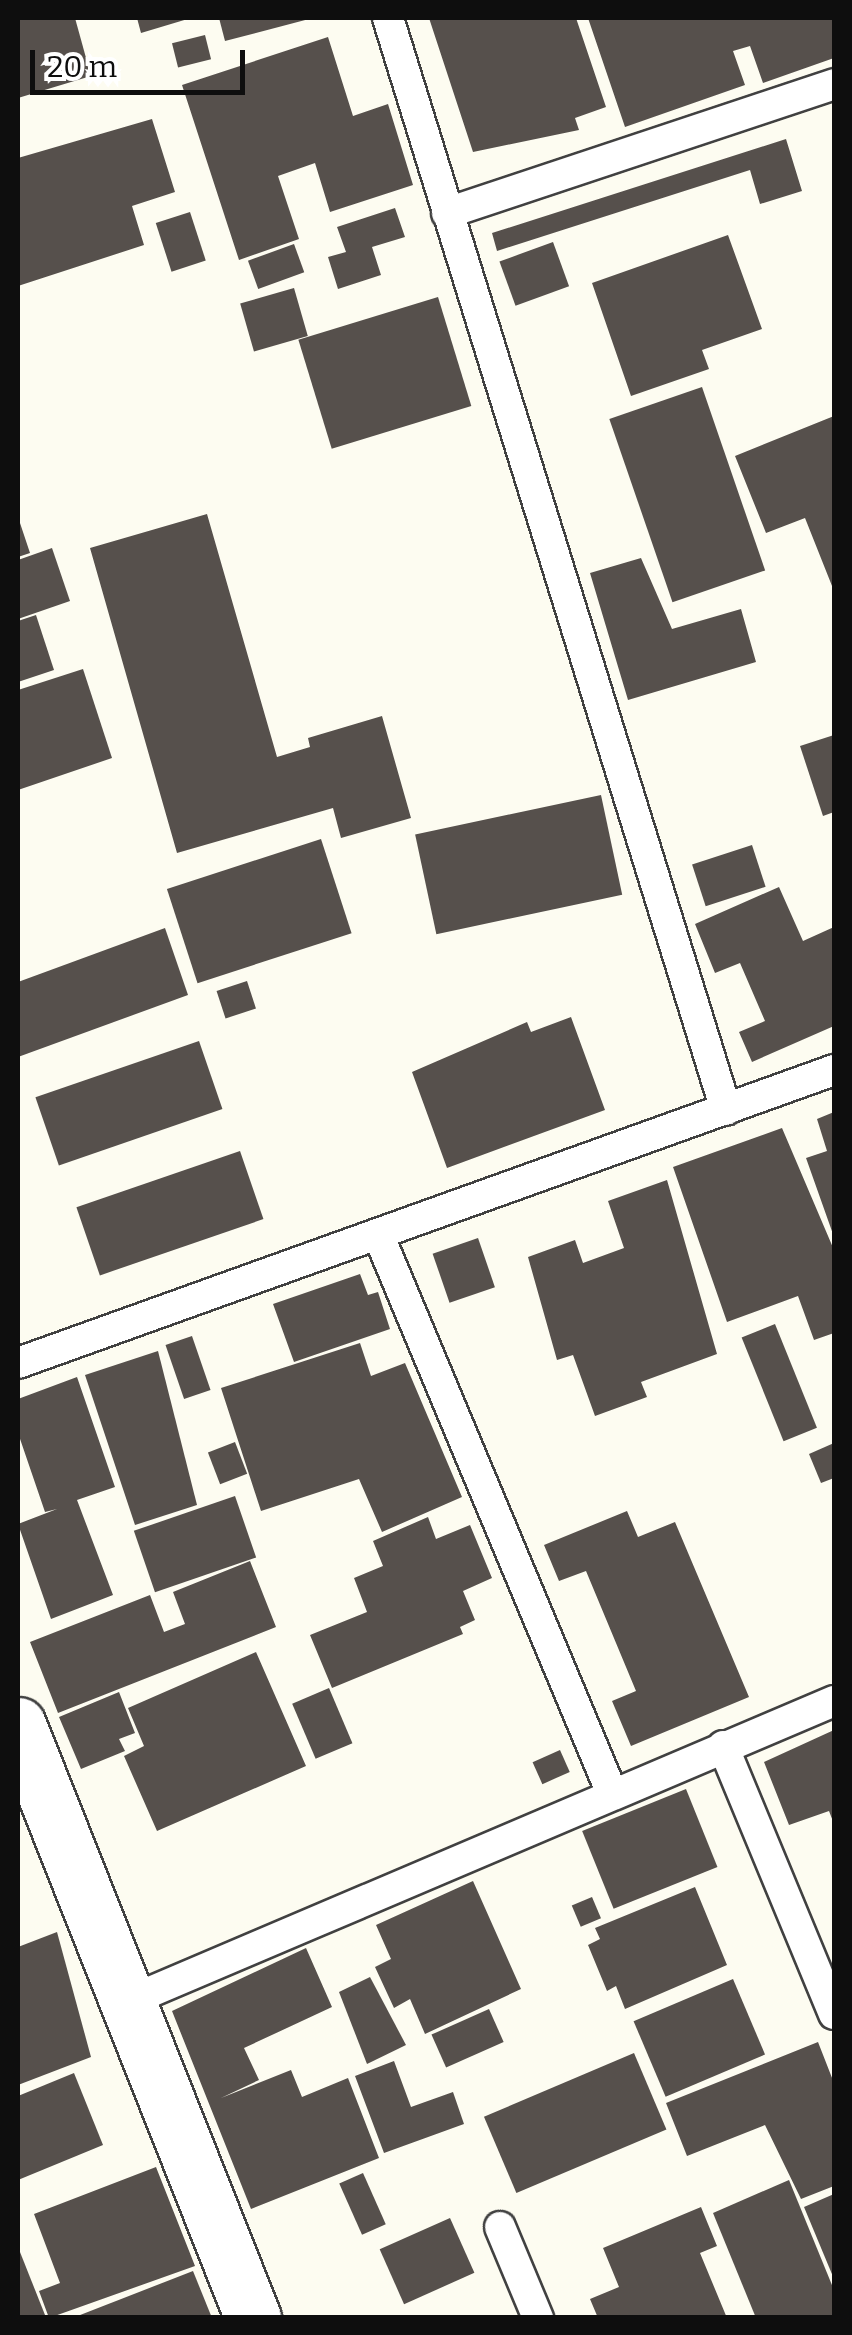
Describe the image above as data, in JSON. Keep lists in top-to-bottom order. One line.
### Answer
{"scale_bar":"20 m"}
